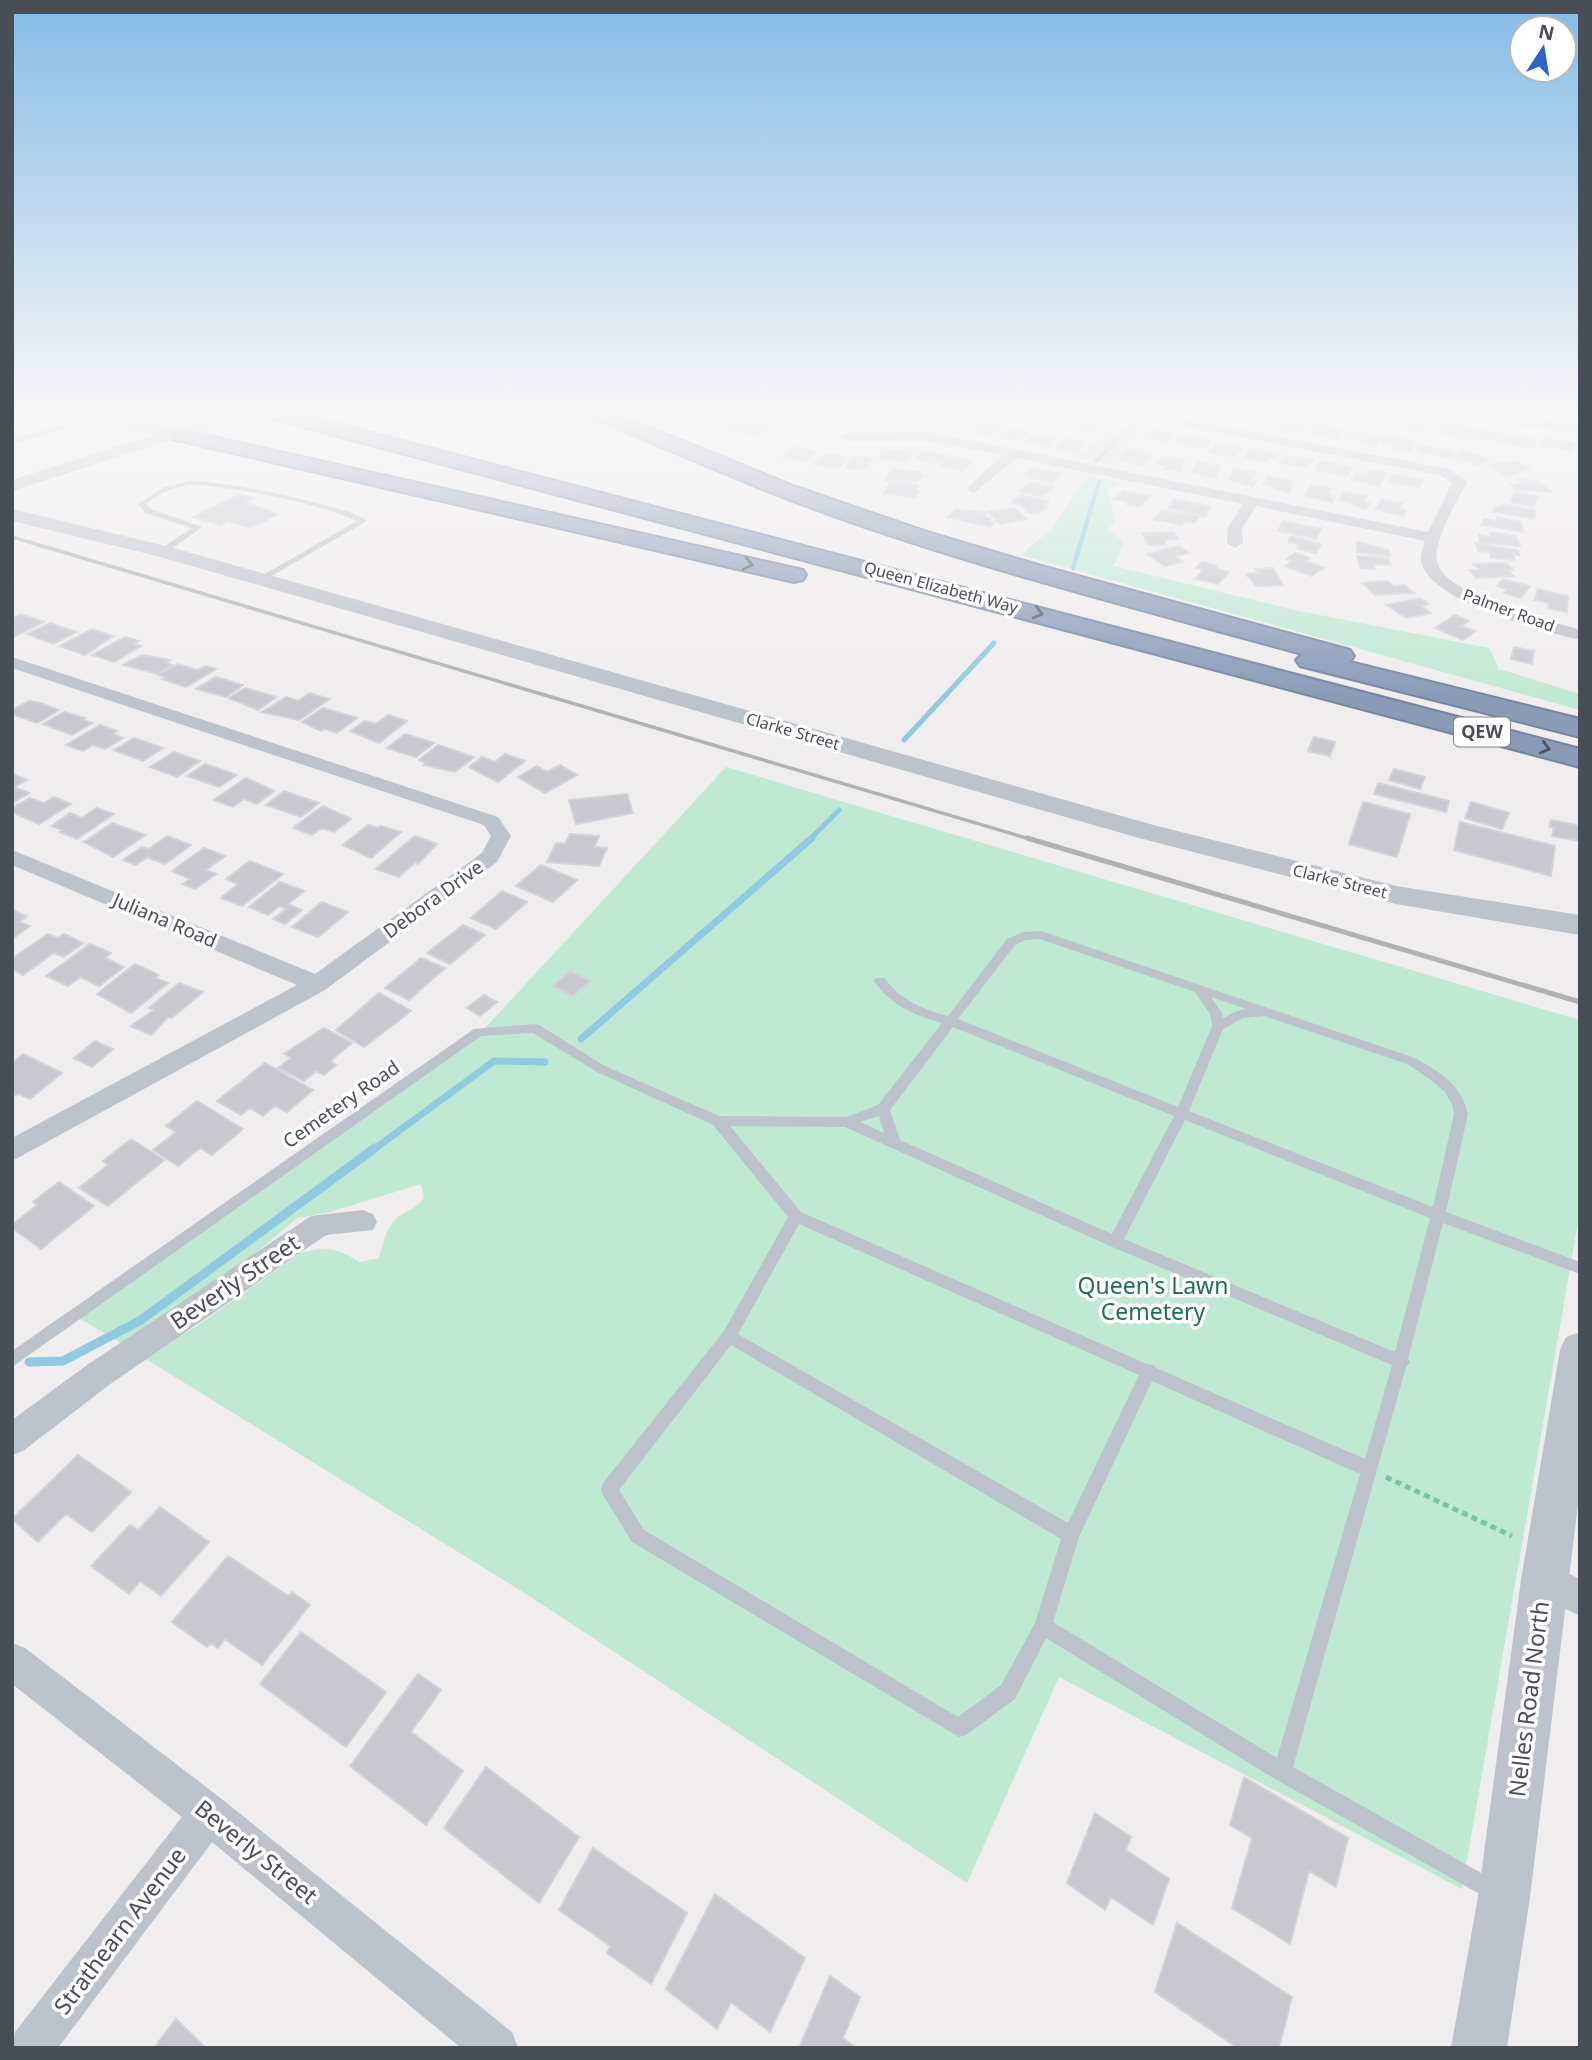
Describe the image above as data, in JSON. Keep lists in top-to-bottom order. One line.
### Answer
{"streets":{"highway":["Queen Elizabeth Way","QEW"],"street":["Palmer Road","Clarke Street","Debora Drive","Juliana Road","Beverly Street","Nelles Road North","Strathearn Avenue"],"lane":["Cemetery Road"]},"crossings":[["Debora Drive","Juliana Road"],["Beverly Street","Strathearn Avenue"]],"parks":["Queen's Lawn Cemetery"],"north":"top"}
